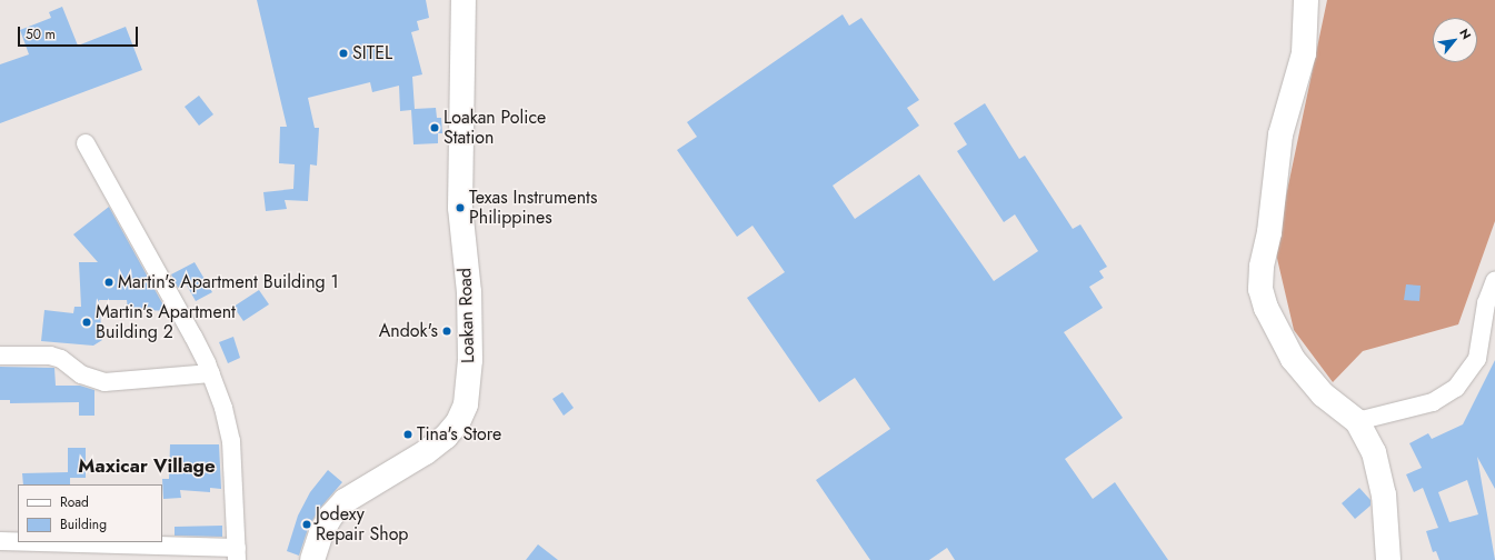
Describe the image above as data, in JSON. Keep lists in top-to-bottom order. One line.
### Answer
{"streets":{"main road":["Loakan Road"]},"districts":["Maxicar Village"],"places":["SITEL","Loakan Police Station","Texas Instruments Philippines","Martin's Apartment Building 1","Martin's Apartment Building 2","Andok's","Tina's Store","Jodexy Repair Shop"],"legend":["Road","Building"],"scale_bar":"50 m","north":"top right"}
